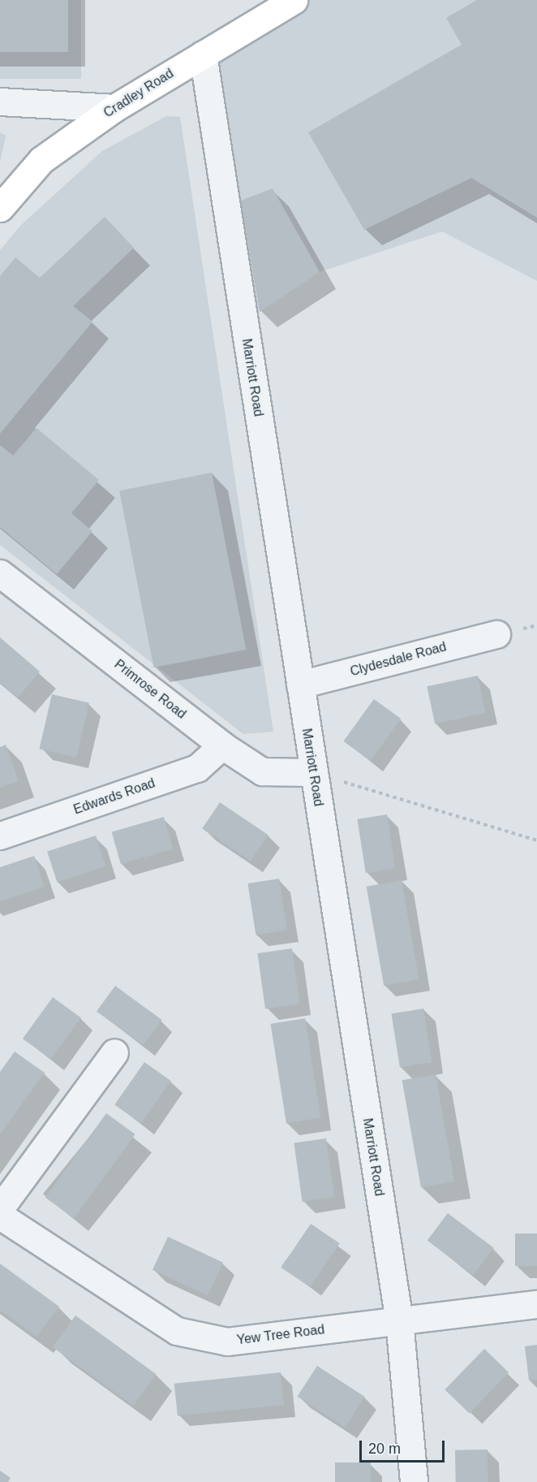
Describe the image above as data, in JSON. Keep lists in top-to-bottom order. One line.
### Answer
{"streets":{"main road":["Cradley Road"],"street":["Marriott Road","Clydesdale Road","Primrose Road","Edwards Road","Yew Tree Road"]},"crossings":[["Cradley Road","Marriott Road"],["Marriott Road","Clydesdale Road"],["Marriott Road","Primrose Road"],["Marriott Road","Yew Tree Road"],["Primrose Road","Edwards Road"]],"scale_bar":"20 m"}
